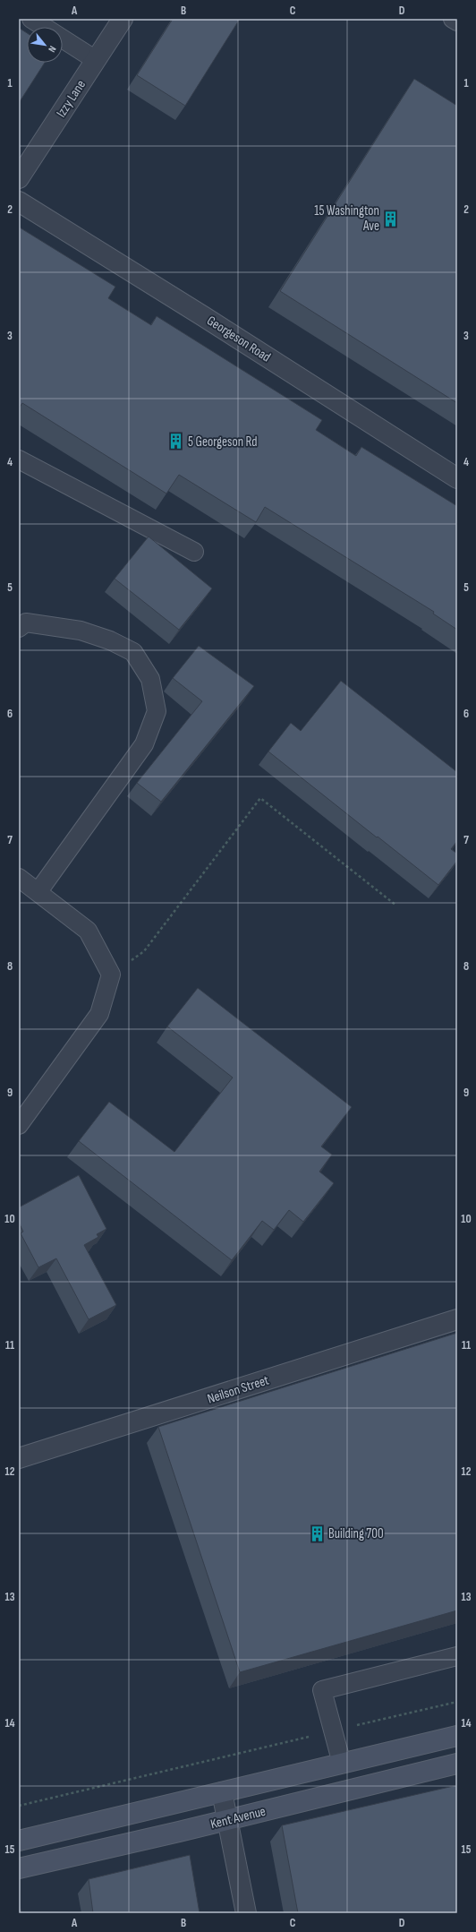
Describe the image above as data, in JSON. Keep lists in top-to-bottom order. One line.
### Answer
{"streets":{"main road":["Kent Avenue"],"street":["Izzy Lane","Georgeson Road","Neilson Street"]},"places":{"building":["15 Washington Ave","5 Georgeson Rd","Building 700"]},"north":"bottom right","grid":{"columns":["A","B","C","D"],"rows":["1","2","3","4","5","6","7","8","9","10","11","12","13","14","15"]}}
